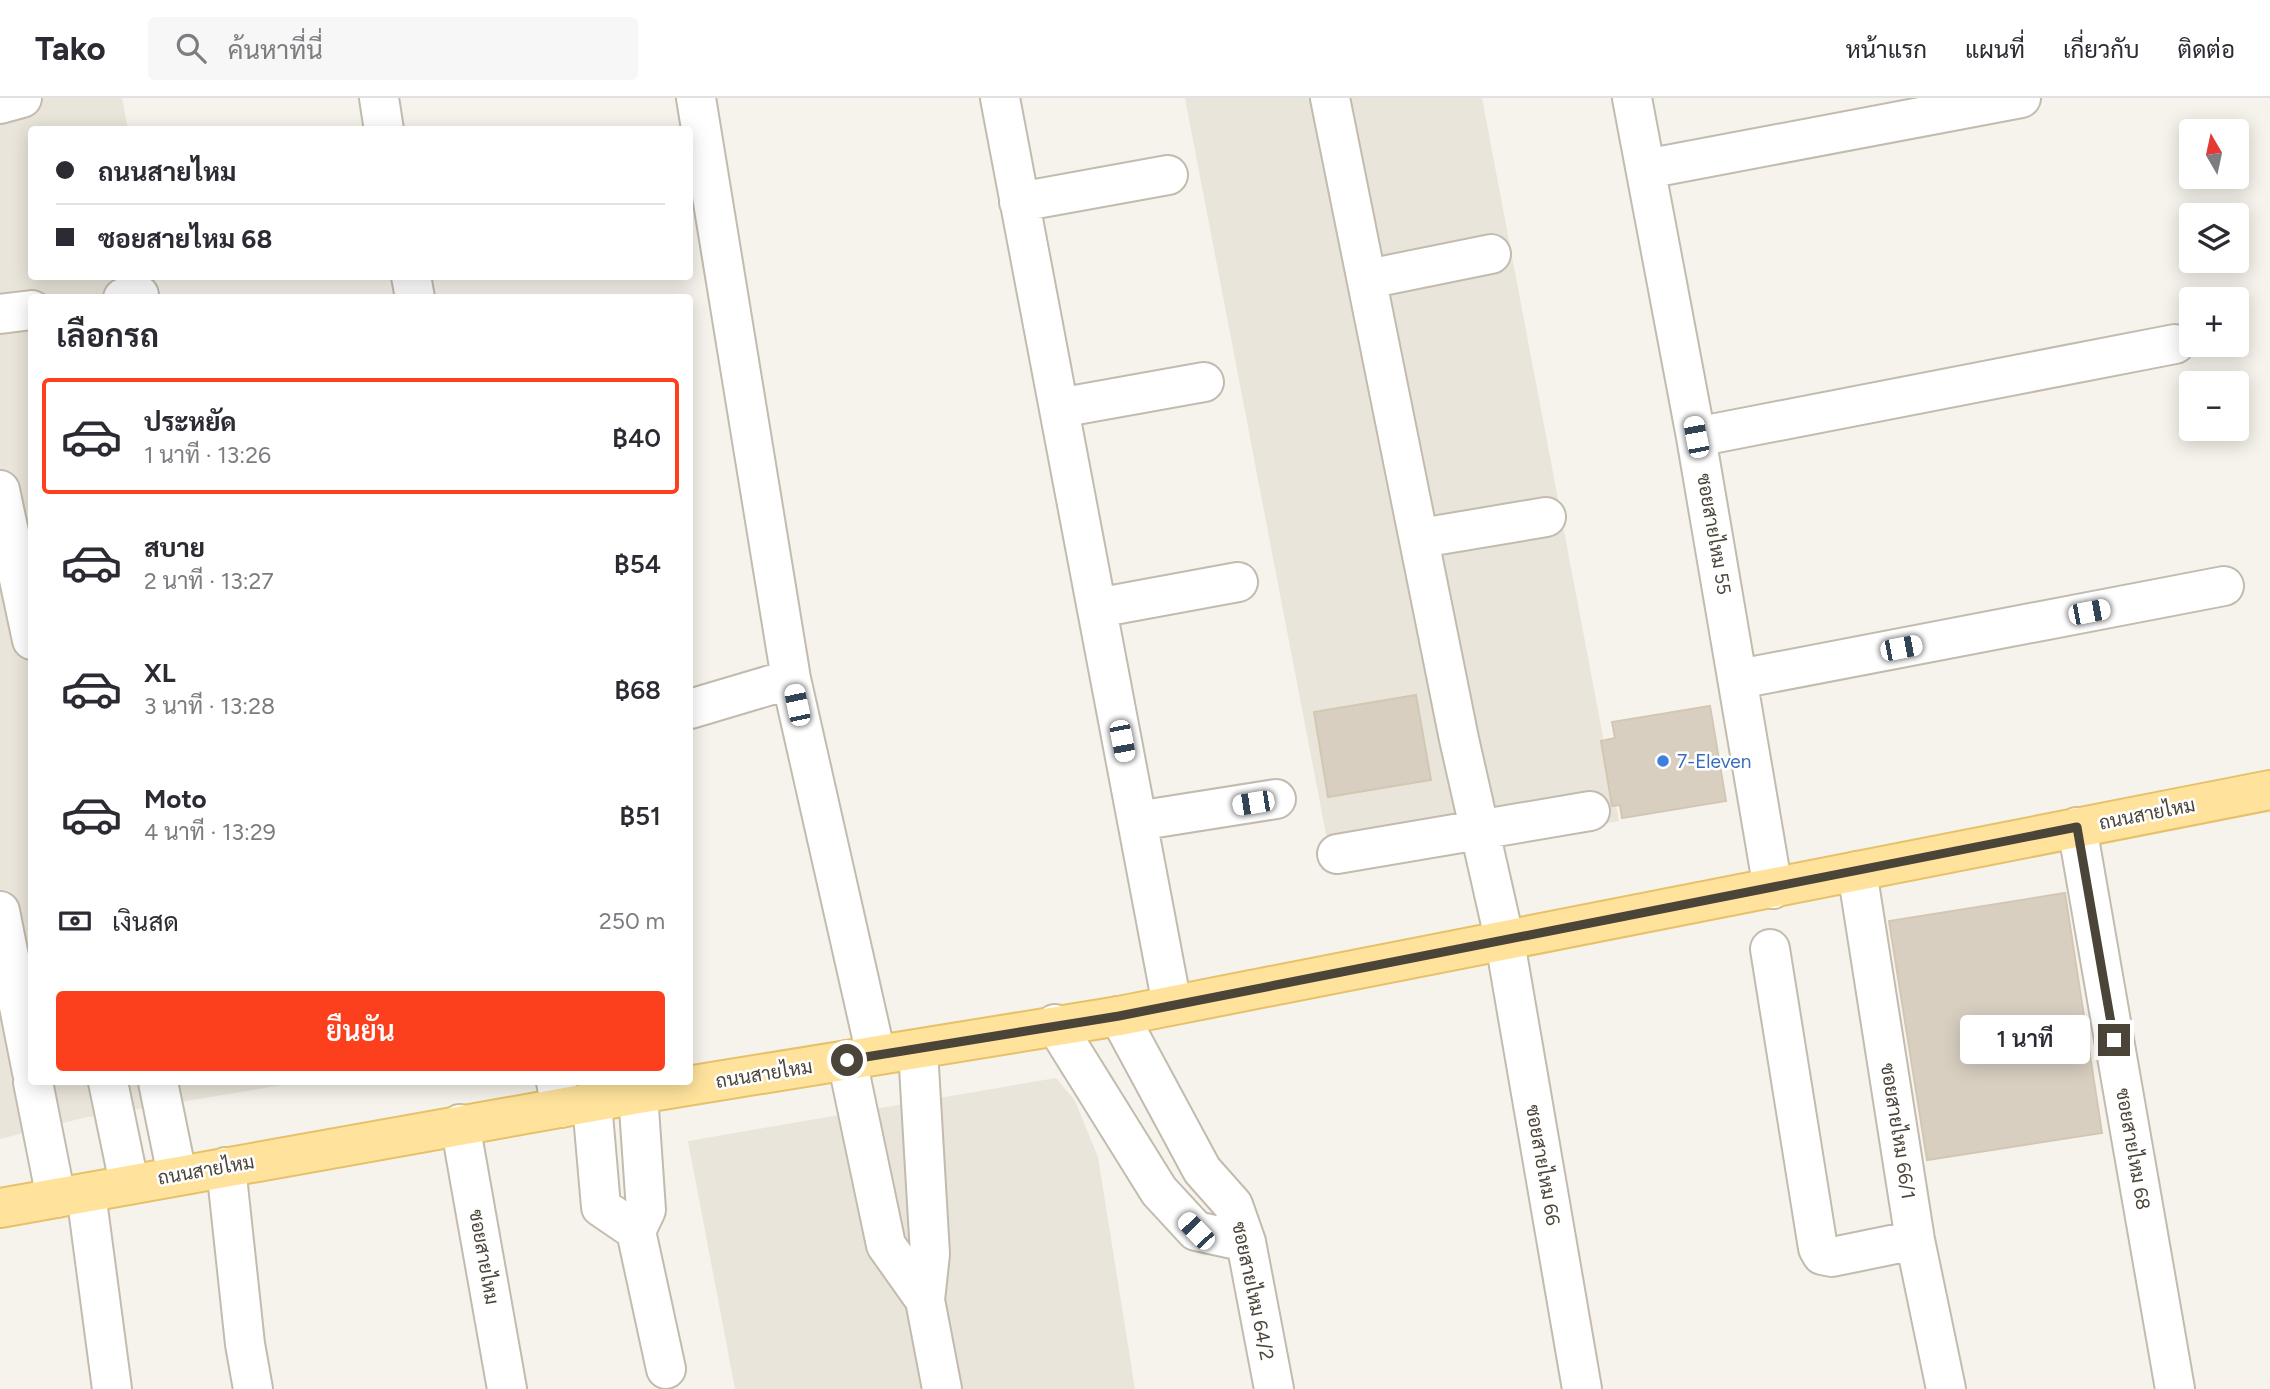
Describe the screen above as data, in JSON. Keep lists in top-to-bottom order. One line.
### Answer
{"streets":{"main road":["ถนนสายไหม"],"street":["ซอยสายไหม 55","ซอยสายไหม 66/1","ซอยสายไหม 68","ซอยสายไหม 66","ซอยสายไหม","ซอยสายไหม 64/2"]},"crossings":[["ซอยสายไหม 55","ถนนสายไหม"],["ถนนสายไหม","ซอยสายไหม 66/1"],["ถนนสายไหม","ซอยสายไหม 68"],["ถนนสายไหม","ซอยสายไหม 66"],["ถนนสายไหม","ซอยสายไหม"],["ถนนสายไหม","ซอยสายไหม 64/2"]],"places":["7-Eleven"],"north":"top","page":{"header":"Tako","search":"ค้นหาที่นี่","nav":["หน้าแรก","แผนที่","เกี่ยวกับ","ติดต่อ"],"map_buttons":["+","−"],"banner":["ถนนสายไหม","ซอยสายไหม 68"],"heading":"เลือกรถ","list":[{"name":"ประหยัด","note":"1 นาที · 13:26","value":"฿40"},{"name":"สบาย","note":"2 นาที · 13:27","value":"฿54"},{"name":"XL","note":"3 นาที · 13:28","value":"฿68"},{"name":"Moto","note":"4 นาที · 13:29","value":"฿51"}],"pay":["เงินสด","250 m"],"buttons":"ยืนยัน","bubble":"1 นาที"}}
